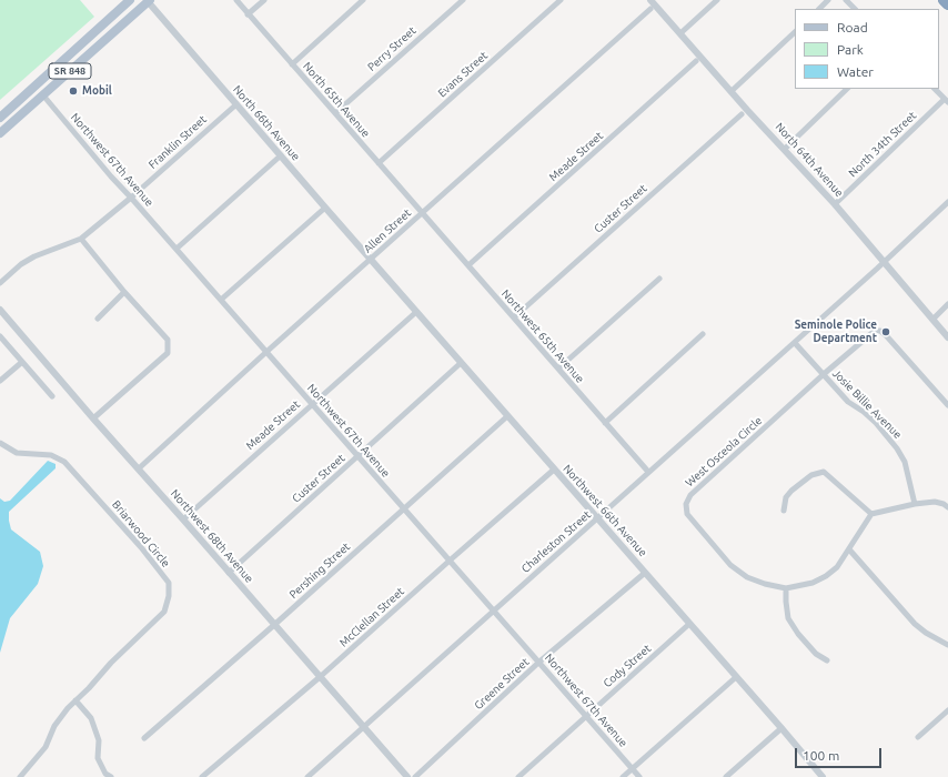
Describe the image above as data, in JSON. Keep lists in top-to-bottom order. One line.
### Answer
{"streets":{"main road":["SR 848"],"street":["Perry Street","Evans Street","North 65th Avenue","North 66th Avenue","Franklin Street","North 34th Street","Meade Street","Northwest 67th Avenue","North 64th Avenue","Custer Street","Allen Street","Northwest 65th Avenue","Josie Billie Avenue","West Osceola Circle","Northwest 66th Avenue","Briarwood Circle","Northwest 68th Avenue","Charleston Street","Pershing Street","McClellan Street","Cody Street","Greene Street"]},"crossings":[["Perry Street","North 65th Avenue"],["SR 848","North 66th Avenue"],["SR 848","Northwest 67th Avenue"],["Evans Street","North 65th Avenue"],["North 65th Avenue","Allen Street"],["North 65th Avenue","Northwest 65th Avenue"],["North 66th Avenue","Franklin Street"],["North 66th Avenue","Allen Street"],["North 66th Avenue","Northwest 66th Avenue"],["Franklin Street","Northwest 67th Avenue"],["North 34th Street","North 64th Avenue"],["Meade Street","Northwest 67th Avenue"],["Meade Street","Northwest 65th Avenue"],["Meade Street","Northwest 66th Avenue"],["Meade Street","Northwest 68th Avenue"],["Northwest 67th Avenue","Custer Street"],["Northwest 67th Avenue","Allen Street"],["Northwest 67th Avenue","Charleston Street"],["Northwest 67th Avenue","Pershing Street"],["Northwest 67th Avenue","McClellan Street"],["Northwest 67th Avenue","Cody Street"],["Northwest 67th Avenue","Greene Street"],["North 64th Avenue","Charleston Street"],["Custer Street","Northwest 65th Avenue"],["Custer Street","Northwest 66th Avenue"],["Custer Street","Northwest 68th Avenue"],["Allen Street","Northwest 65th Avenue"],["Allen Street","Northwest 66th Avenue"],["Allen Street","Northwest 68th Avenue"],["Northwest 65th Avenue","Charleston Street"],["Josie Billie Avenue","West Osceola Circle"],["Josie Billie Avenue","Charleston Street"],["Northwest 66th Avenue","Charleston Street"],["Northwest 66th Avenue","Pershing Street"],["Northwest 66th Avenue","McClellan Street"],["Northwest 66th Avenue","Cody Street"],["Northwest 66th Avenue","Greene Street"],["Northwest 68th Avenue","Charleston Street"],["Northwest 68th Avenue","Pershing Street"],["Northwest 68th Avenue","McClellan Street"]],"places":["Mobil","Seminole Police Department"],"legend":["Road","Park","Water"],"scale_bar":"100 m"}
